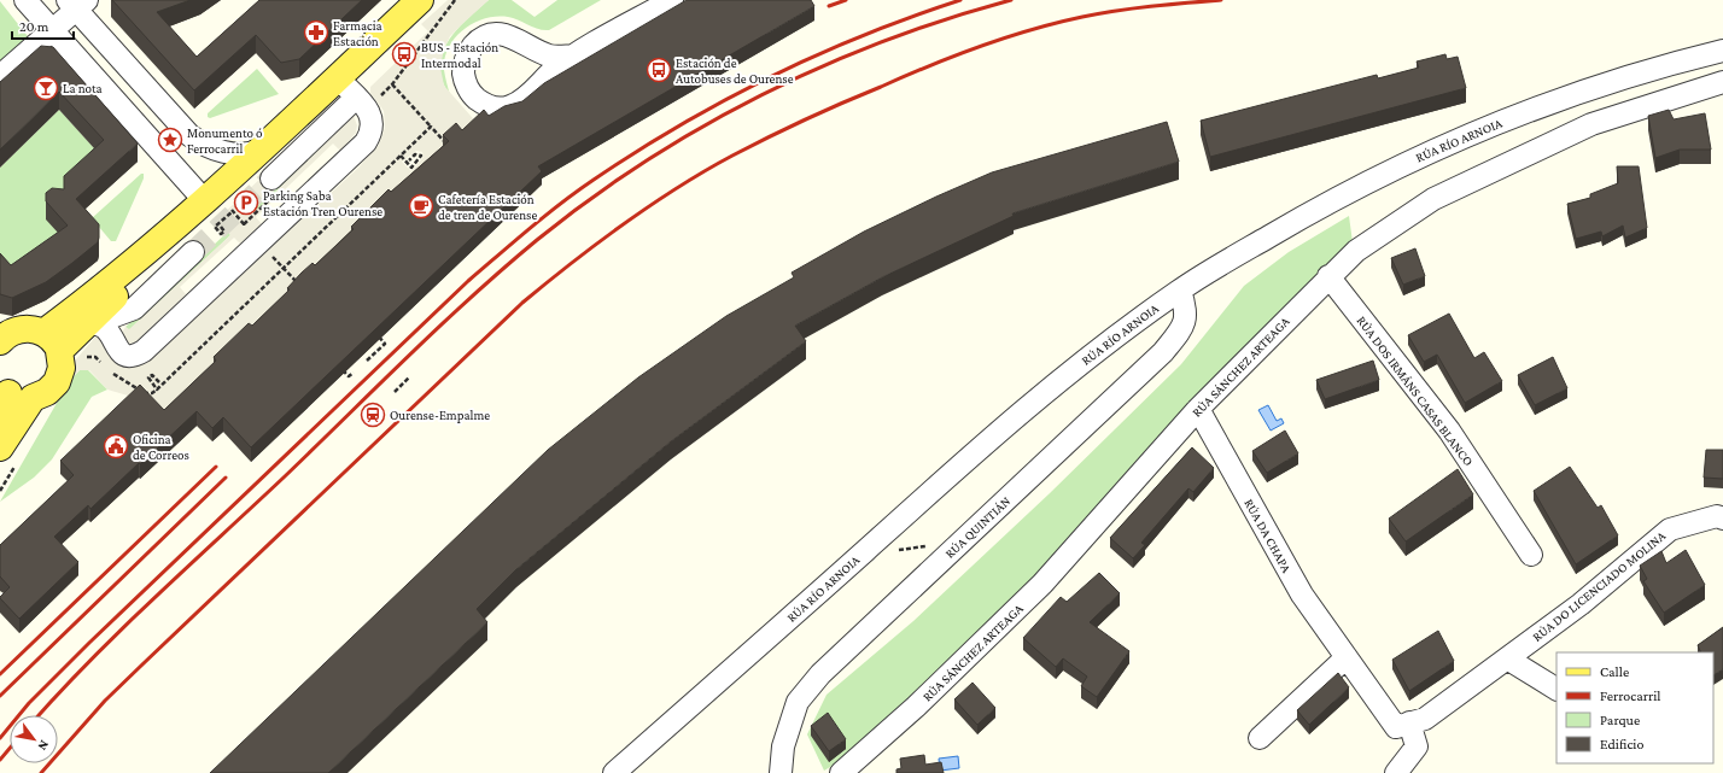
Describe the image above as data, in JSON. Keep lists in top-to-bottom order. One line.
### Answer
{"streets":{"street":["RÚA RÍO ARNOIA","RÚA SÁNCHEZ ARTEAGA","RÚA DOS IRMÁNS CASAS BLANCO","RÚA QUINTIÁN","RÚA DA CHAPA","RÚA DO LICENCIADO MOLINA"]},"crossings":[["RÚA RÍO ARNOIA","RÚA QUINTIÁN"],["RÚA SÁNCHEZ ARTEAGA","RÚA DOS IRMÁNS CASAS BLANCO"],["RÚA SÁNCHEZ ARTEAGA","RÚA DA CHAPA"],["RÚA DA CHAPA","RÚA DO LICENCIADO MOLINA"]],"places":{"pharmacy":["Farmacia Estación"],"bus stop":["BUS - Estación Intermodal","Estación de Autobuses de Ourense"],"bar":["La nota"],"place":["Monumento ó Ferrocarril"],"parking":["Parking Saba Estación Tren Ourense"],"cafe":["Cafetería Estación de tren de Ourense"],"station":["Ourense-Empalme"],"public building":["Oficina de Correos"]},"legend":["Calle","Ferrocarril","Parque","Edificio"],"scale_bar":"20 m","north":"bottom right"}
